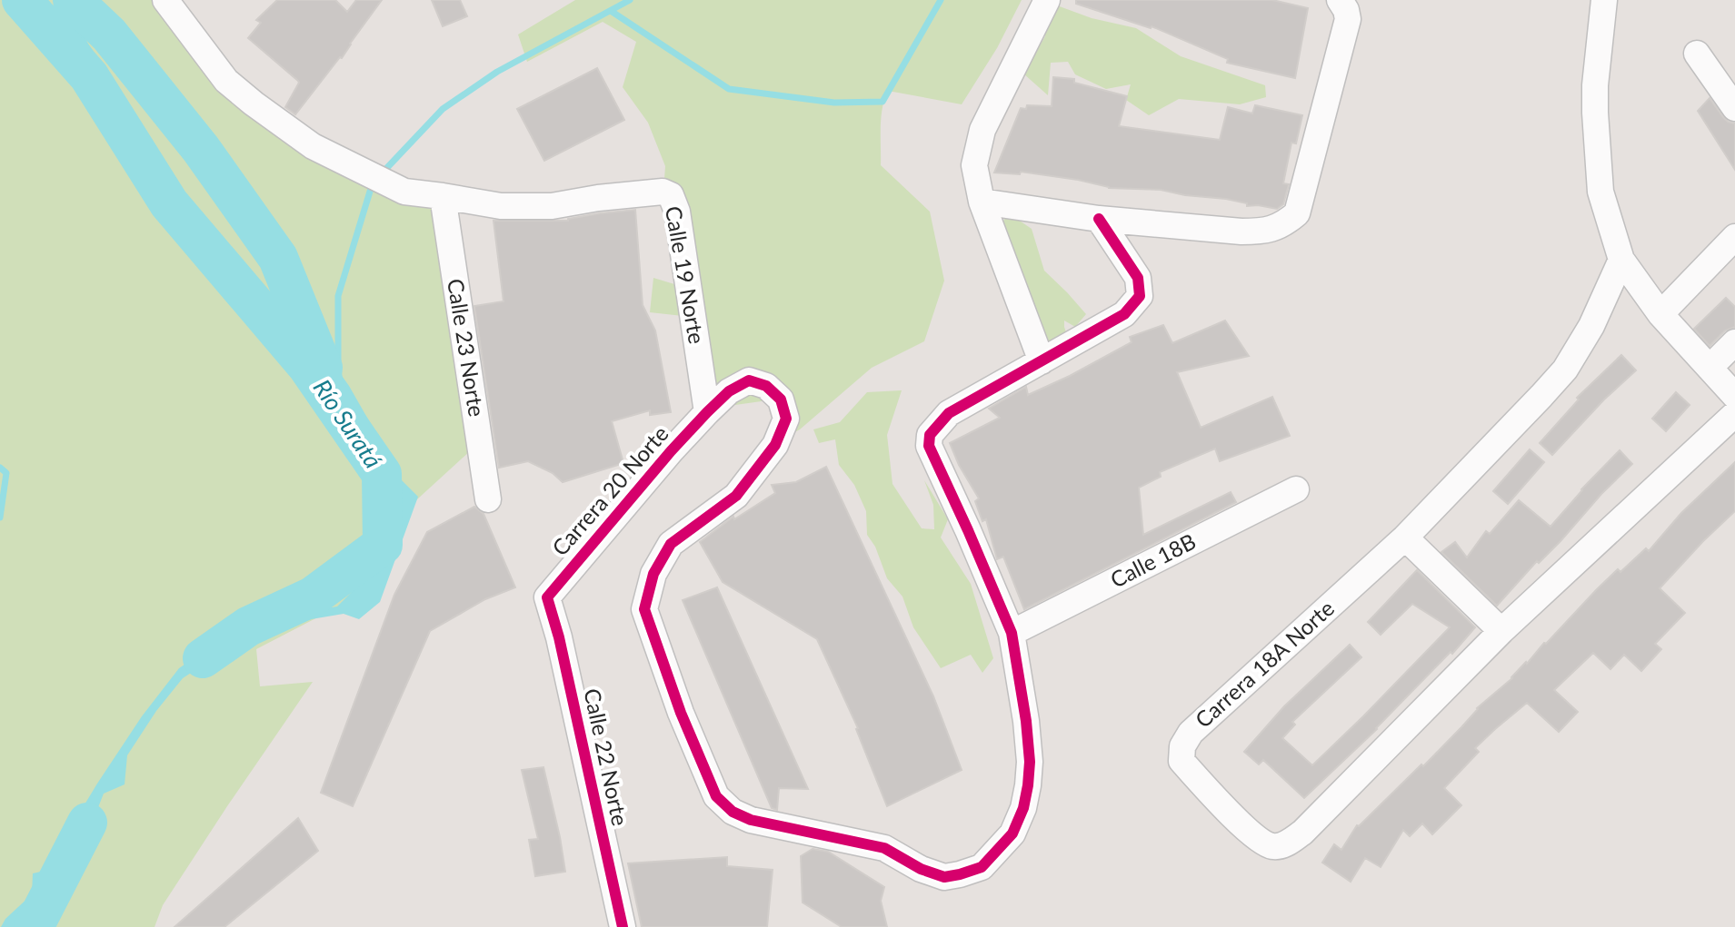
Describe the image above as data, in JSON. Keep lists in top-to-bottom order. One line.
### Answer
{"streets":{"street":["Calle 19 Norte","Calle 23 Norte","Carrera 20 Norte","Calle 18B","Carrera 18A Norte","Calle 22 Norte"]},"crossings":[["Calle 19 Norte","Calle 23 Norte"],["Calle 19 Norte","Carrera 20 Norte"],["Carrera 20 Norte","Calle 18B"],["Carrera 20 Norte","Calle 22 Norte"]],"water":["Río Suratá"]}
